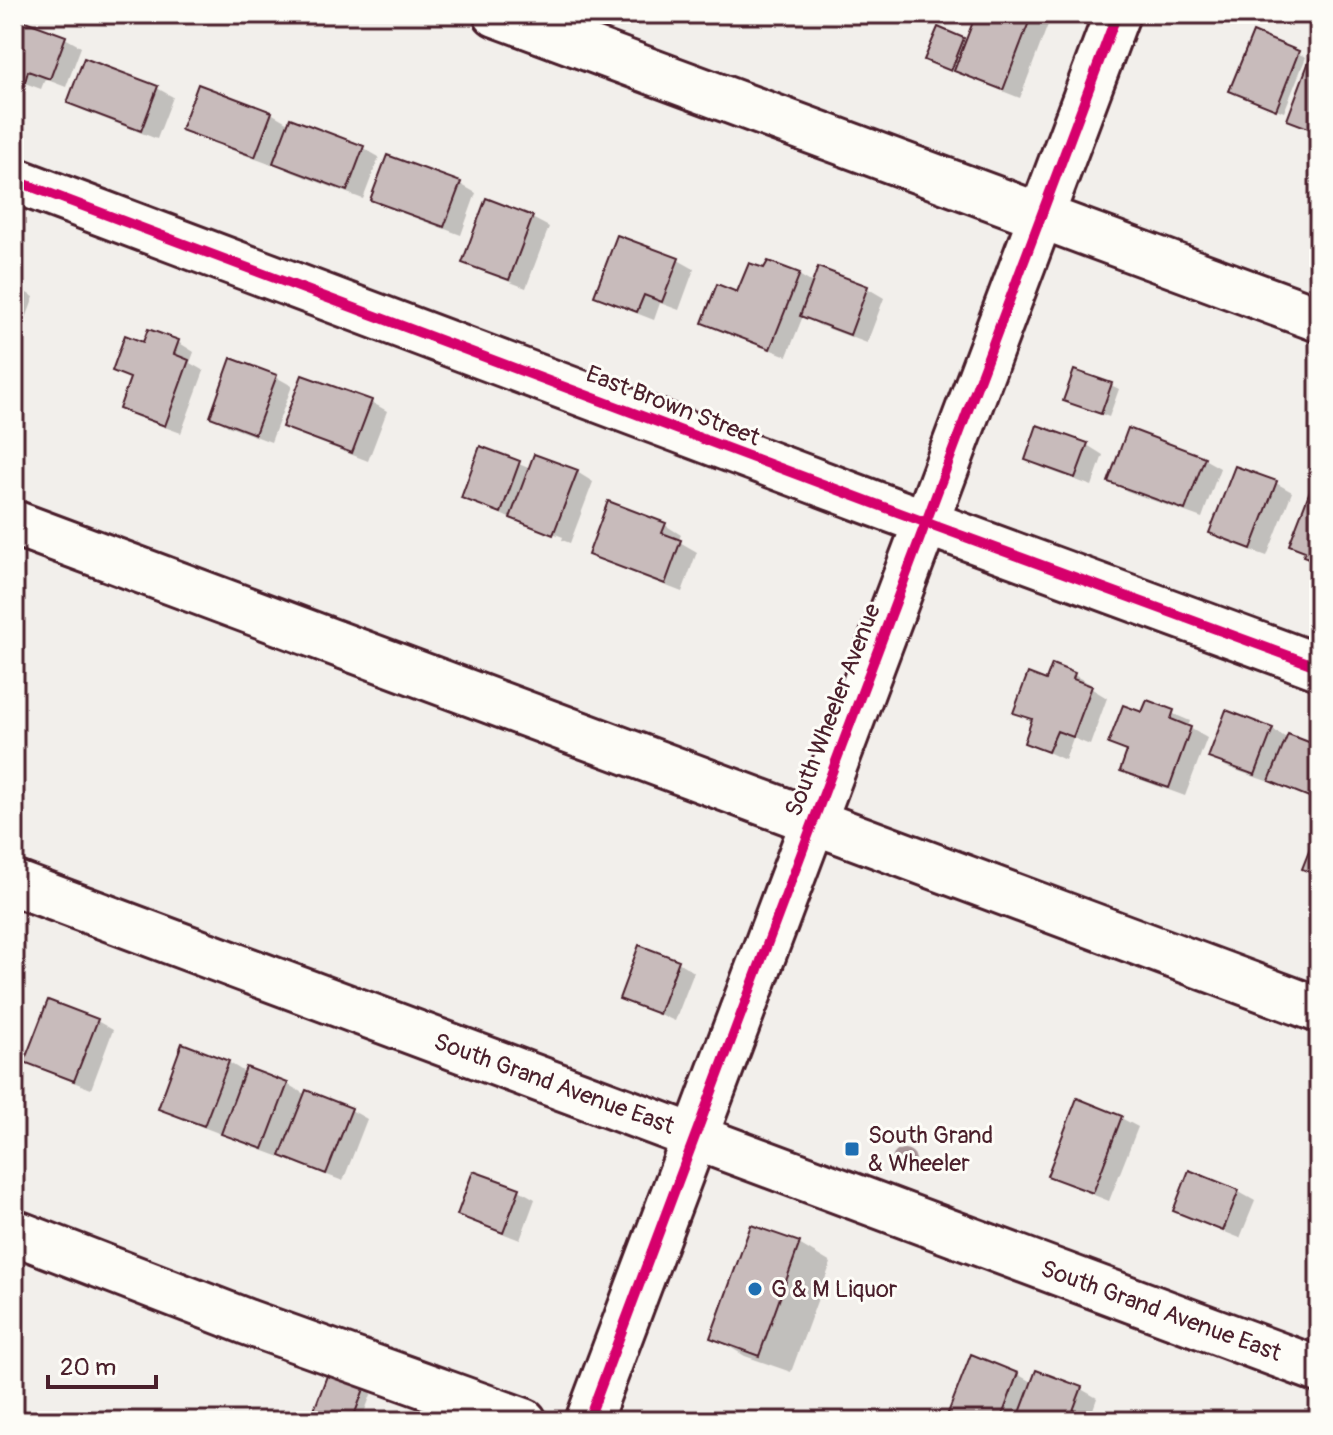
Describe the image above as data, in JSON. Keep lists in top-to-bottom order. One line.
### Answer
{"streets":{"street":["East Brown Street","South Wheeler Avenue","South Grand Avenue East"]},"crossings":[["East Brown Street","South Wheeler Avenue"],["South Wheeler Avenue","South Grand Avenue East"]],"places":{"transit":["South Grand & Wheeler"],"other":["G & M Liquor"]},"scale_bar":"20 m"}
